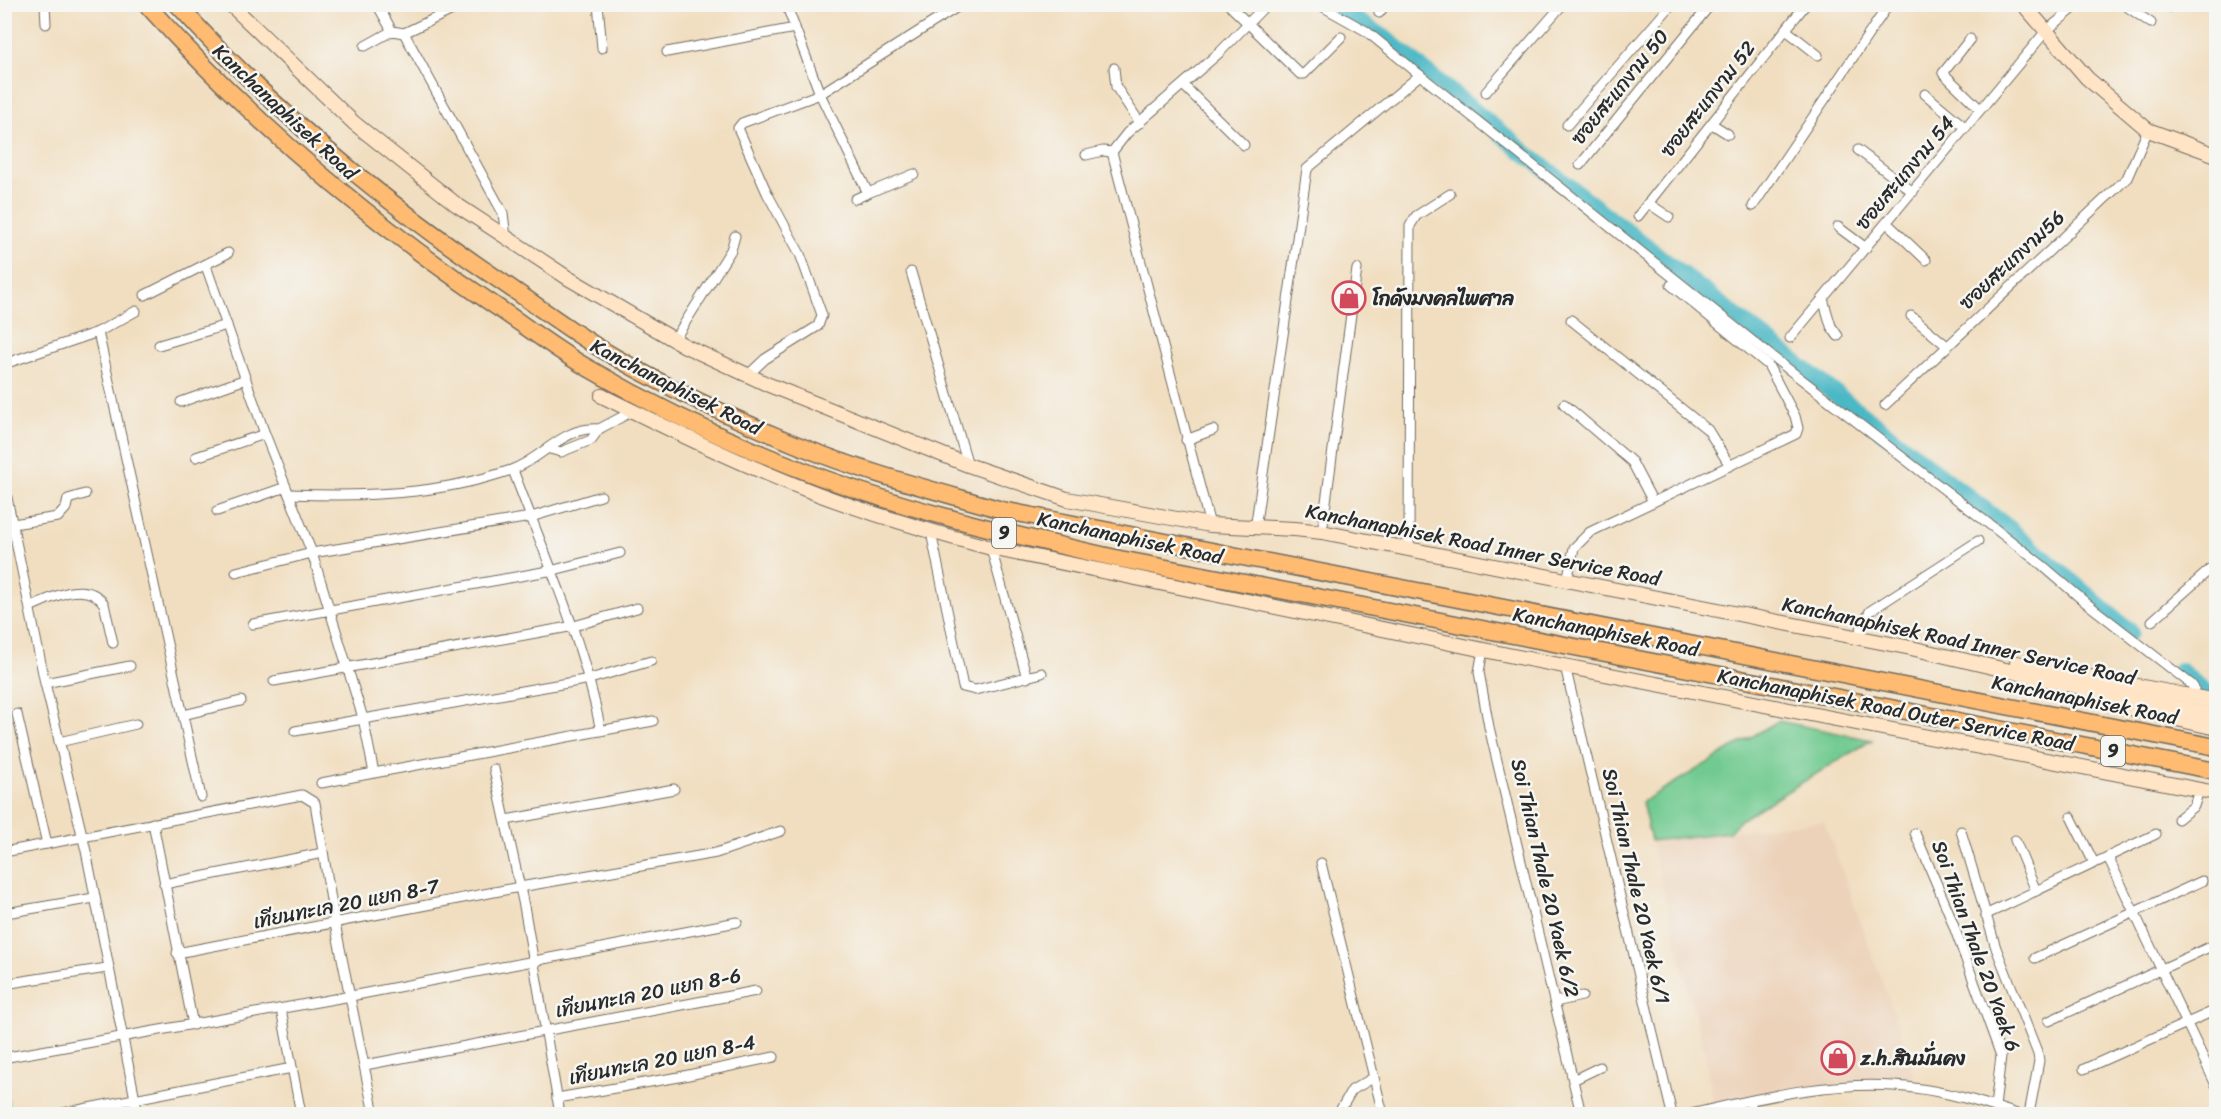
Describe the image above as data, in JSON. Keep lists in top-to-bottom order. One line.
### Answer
{"streets":{"highway":["Kanchanaphisek Road","9"],"main road":["Kanchanaphisek Road Inner Service Road","Kanchanaphisek Road Outer Service Road"],"street":["ซอยสะแกงาม 50","ซอยสะแกงาม 52","ซอยสะแกงาม 54","ซอยสะแกงาม56","Soi Thian Thale 20 Yaek 6/2","Soi Thian Thale 20 Yaek 6/1","เทียนทะเล 20 แยก 8-7","Soi Thian Thale 20 Yaek 6","เทียนทะเล 20 แยก 8-6","เทียนทะเล 20 แยก 8-4"]},"crossings":[["Kanchanaphisek Road Outer Service Road","Soi Thian Thale 20 Yaek 6/2"],["Kanchanaphisek Road Outer Service Road","Soi Thian Thale 20 Yaek 6/1"]],"places":{"shop":["โกดังมงคลไพศาล","z.h.สินมั่นคง"]}}
